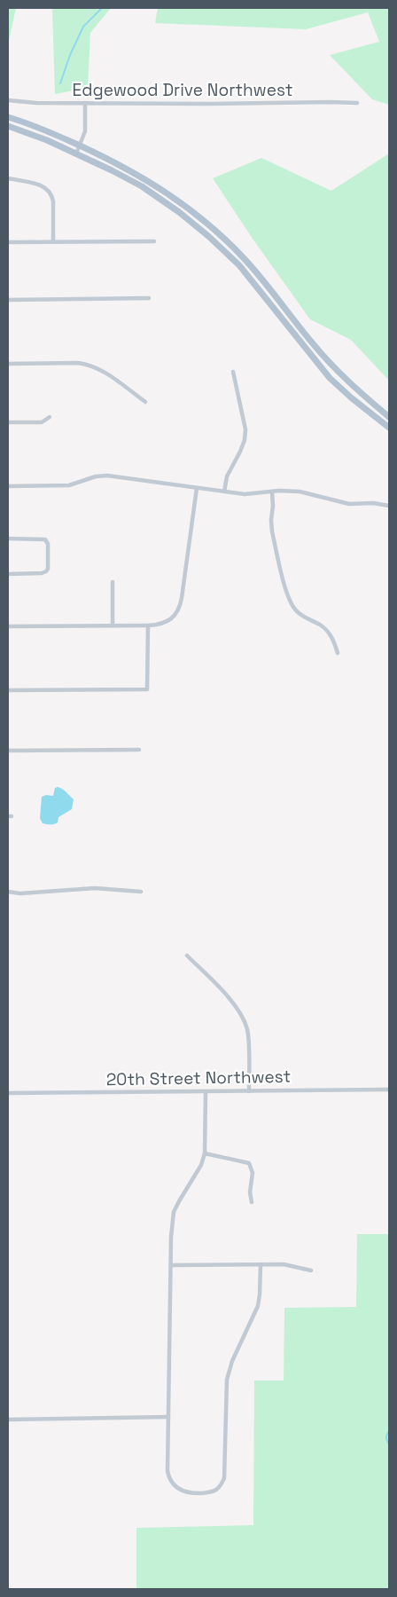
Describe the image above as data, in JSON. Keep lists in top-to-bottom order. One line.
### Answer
{"streets":{"street":["Edgewood Drive Northwest","20th Street Northwest"]}}
